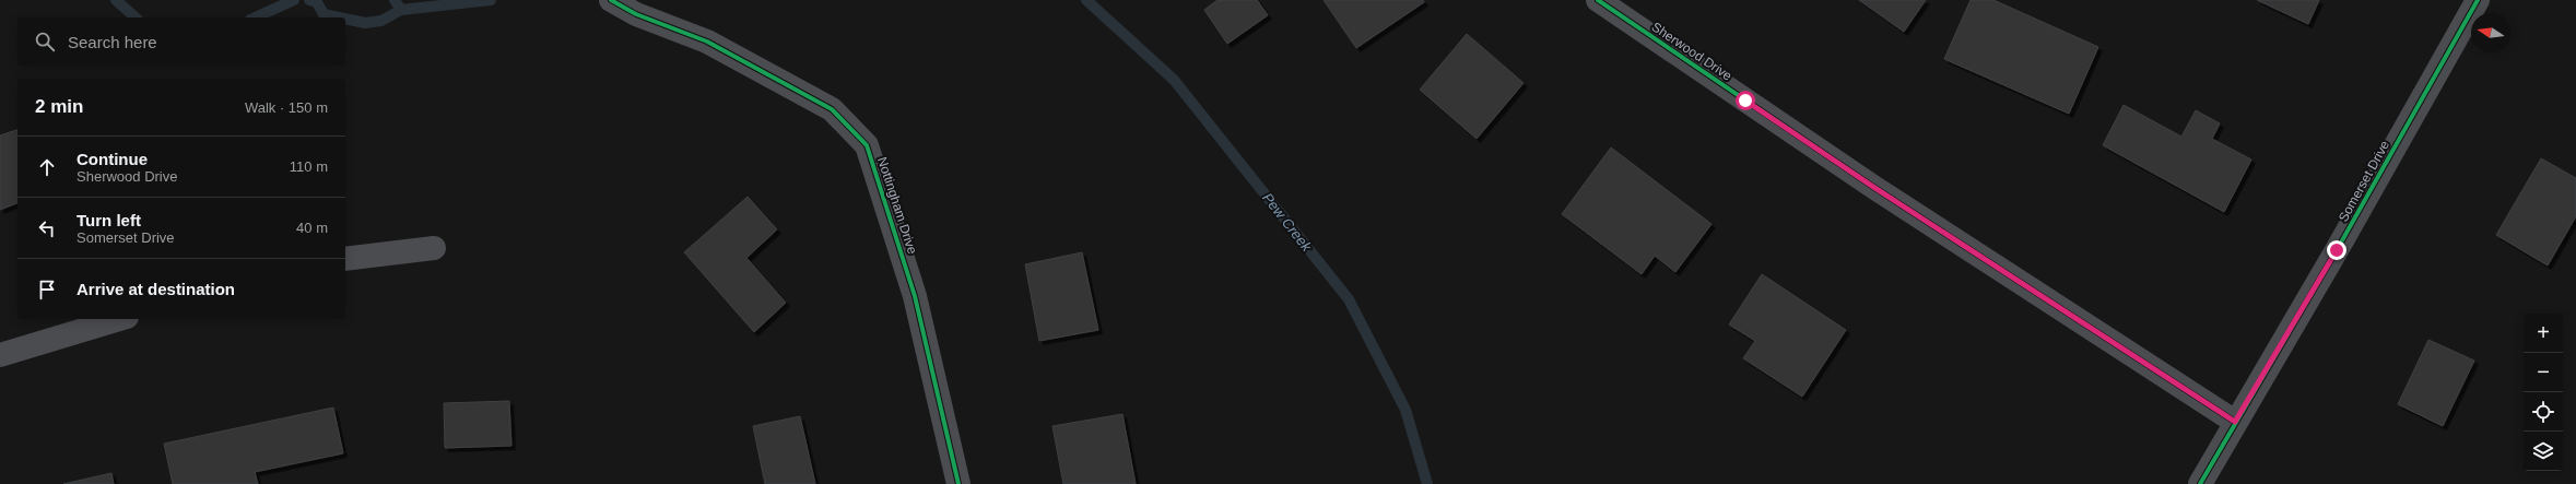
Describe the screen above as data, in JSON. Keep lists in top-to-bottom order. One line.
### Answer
{"streets":{"street":["Sherwood Drive","Somerset Drive","Nottingham Drive"]},"crossings":[["Sherwood Drive","Somerset Drive"]],"water":["Pew Creek"],"north":"left","page":{"search":"Search here","heading":["2 min","Walk · 150 m"],"list":[["Continue","Sherwood Drive","110 m"],["Turn left","Somerset Drive","40 m"],"Arrive at destination"],"map_buttons":["+","−"]}}
